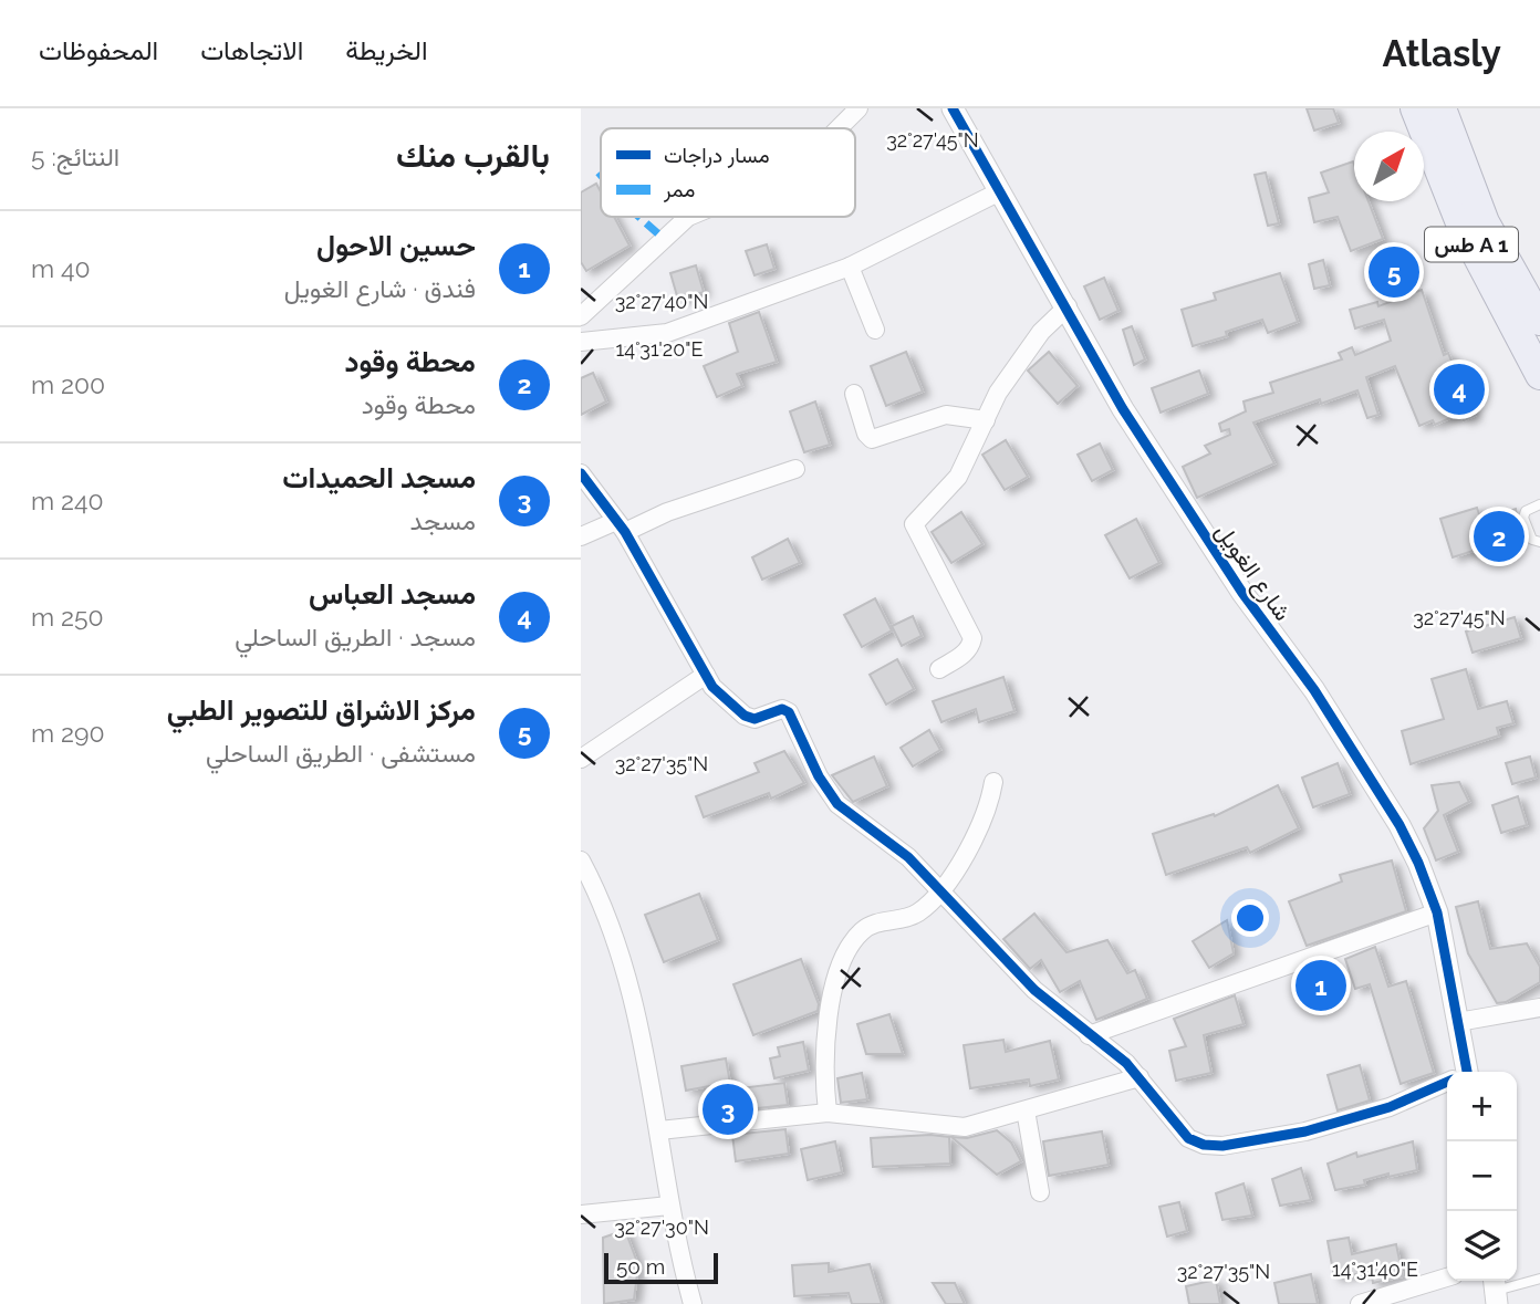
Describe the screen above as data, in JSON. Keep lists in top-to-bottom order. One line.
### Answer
{"streets":{"highway":["طس A 1"],"street":["شارع الغويل"]},"legend":["مسار دراجات","ممر"],"scale_bar":"50 m","north":"top right","page":{"header":"Atlasly","nav":["الخريطة","الاتجاهات","المحفوظات"],"heading":["بالقرب منك","النتائج: 5"],"list":[{"mark":"1","name":"حسين الاحول","note":"فندق · شارع الغويل","value":"40 m"},{"mark":"2","name":"محطة وقود","note":"محطة وقود","value":"200 m"},{"mark":"3","name":"مسجد الحميدات","note":"مسجد","value":"240 m"},{"mark":"4","name":"مسجد العباس","note":"مسجد · الطريق الساحلي","value":"250 m"},{"mark":"5","name":"مركز الاشراق للتصوير الطبي","note":"مستشفى · الطريق الساحلي","value":"290 m"}],"pins":["5","4","2","1","3"],"map_buttons":["+","−"],"scale":"50 m"},"coordinates":["32°27'45\"N","32°27'40\"N","14°31'20\"E","32°27'35\"N","32°27'30\"N","14°31'40\"E"]}
